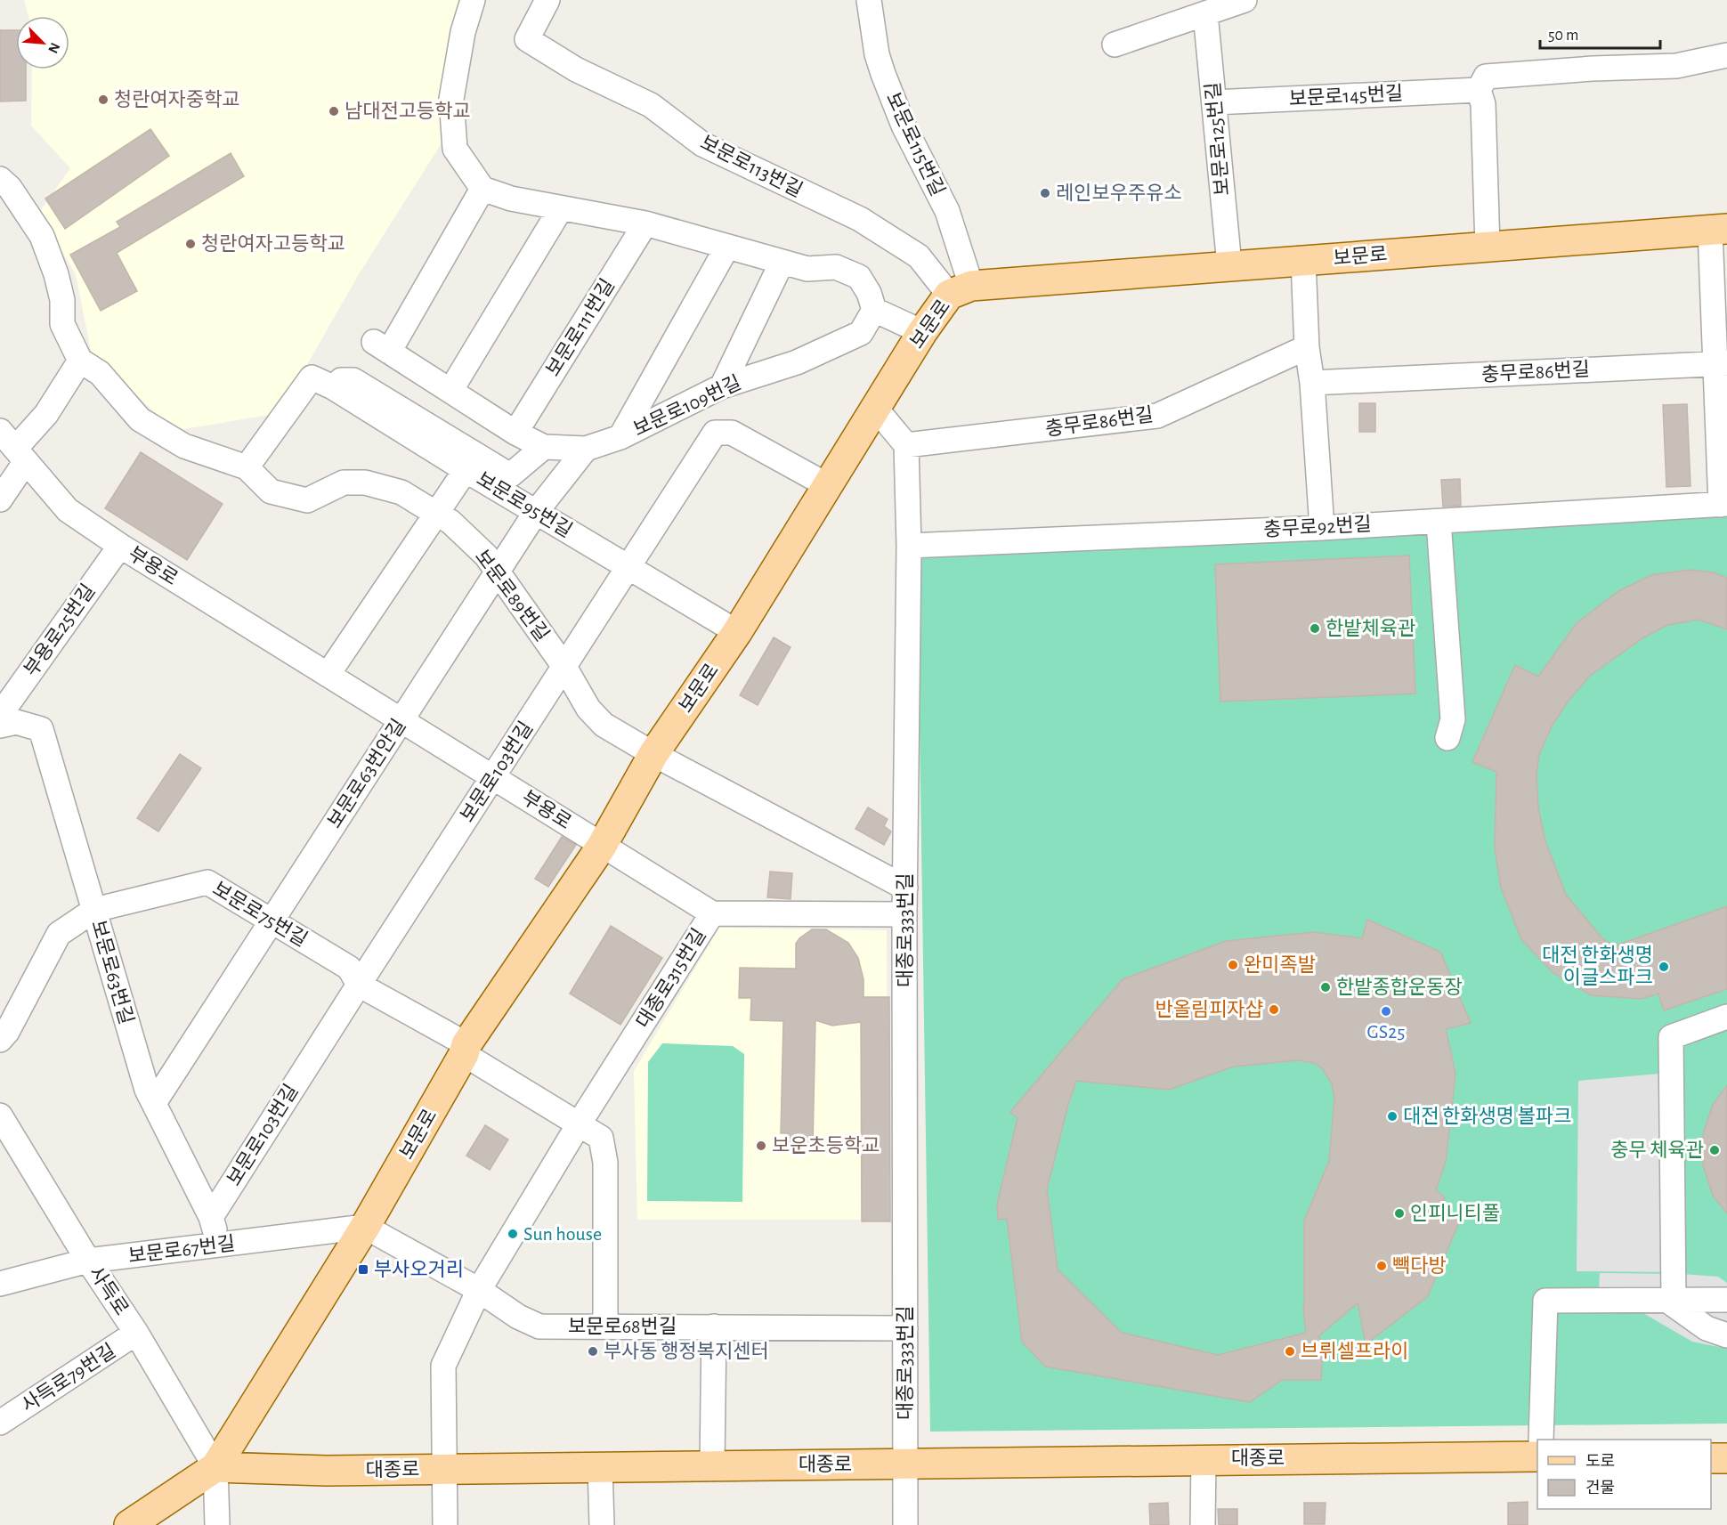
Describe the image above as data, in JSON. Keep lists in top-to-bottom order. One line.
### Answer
{"streets":{"main road":["보문로","대종로"],"street":["보문로145번길","보문로125번길","보문로115번길","보문로113번길","보문로111번길","충무로86번길","보문로109번길","보문로95번길","충무로92번길","부용로","보문로89번길","부용로25번길","보문로103번길","보문로63번안길","보문로75번길","대종로333번길","보문로63번길","대종로315번길","보문로67번길","사득로","보문로68번길","사득로79번길"]},"crossings":[["보문로145번길","보문로125번길"],["보문로125번길","보문로"],["보문로115번길","보문로113번길"],["보문로115번길","보문로"],["보문로113번길","보문로"],["보문로","보문로95번길"],["보문로","부용로"],["보문로","보문로89번길"],["보문로","보문로103번길"],["보문로","보문로75번길"],["보문로","보문로67번길"],["보문로","사득로"],["보문로","보문로68번길"],["보문로","대종로"],["보문로111번길","보문로109번길"],["충무로86번길","대종로333번길"],["보문로109번길","보문로63번안길"],["보문로95번길","보문로89번길"],["보문로95번길","보문로103번길"],["보문로95번길","보문로63번안길"],["충무로92번길","대종로333번길"],["부용로","부용로25번길"],["부용로","보문로103번길"],["부용로","보문로63번안길"],["부용로","대종로315번길"],["보문로89번길","보문로103번길"],["보문로89번길","보문로63번안길"],["보문로103번길","보문로75번길"],["보문로103번길","보문로63번길"],["보문로63번안길","보문로75번길"],["보문로63번안길","보문로63번길"],["보문로75번길","보문로63번길"],["보문로75번길","대종로315번길"],["대종로333번길","대종로315번길"],["대종로333번길","보문로68번길"],["대종로333번길","대종로"],["보문로63번길","보문로67번길"],["대종로315번길","보문로68번길"],["대종로315번길","대종로"],["보문로67번길","사득로"],["보문로67번길","보문로68번길"],["사득로","사득로79번길"],["사득로","대종로"]],"places":{"other":["청란여자중학교","남대전고등학교","레인보우주유소","청란여자고등학교","한밭체육관","완미족발","대전 한화생명 이글스파크","한밭종합운동장","반올림피자샵","GS25","대전 한화생명 볼파크","보운초등학교","충무 체육관","인피니티풀","Sun house","빽다방","부사동 행정복지센터","브뤼셀프라이"],"transit":["부사오거리"]},"legend":["도로","건물"],"scale_bar":"50 m","north":"bottom right"}
